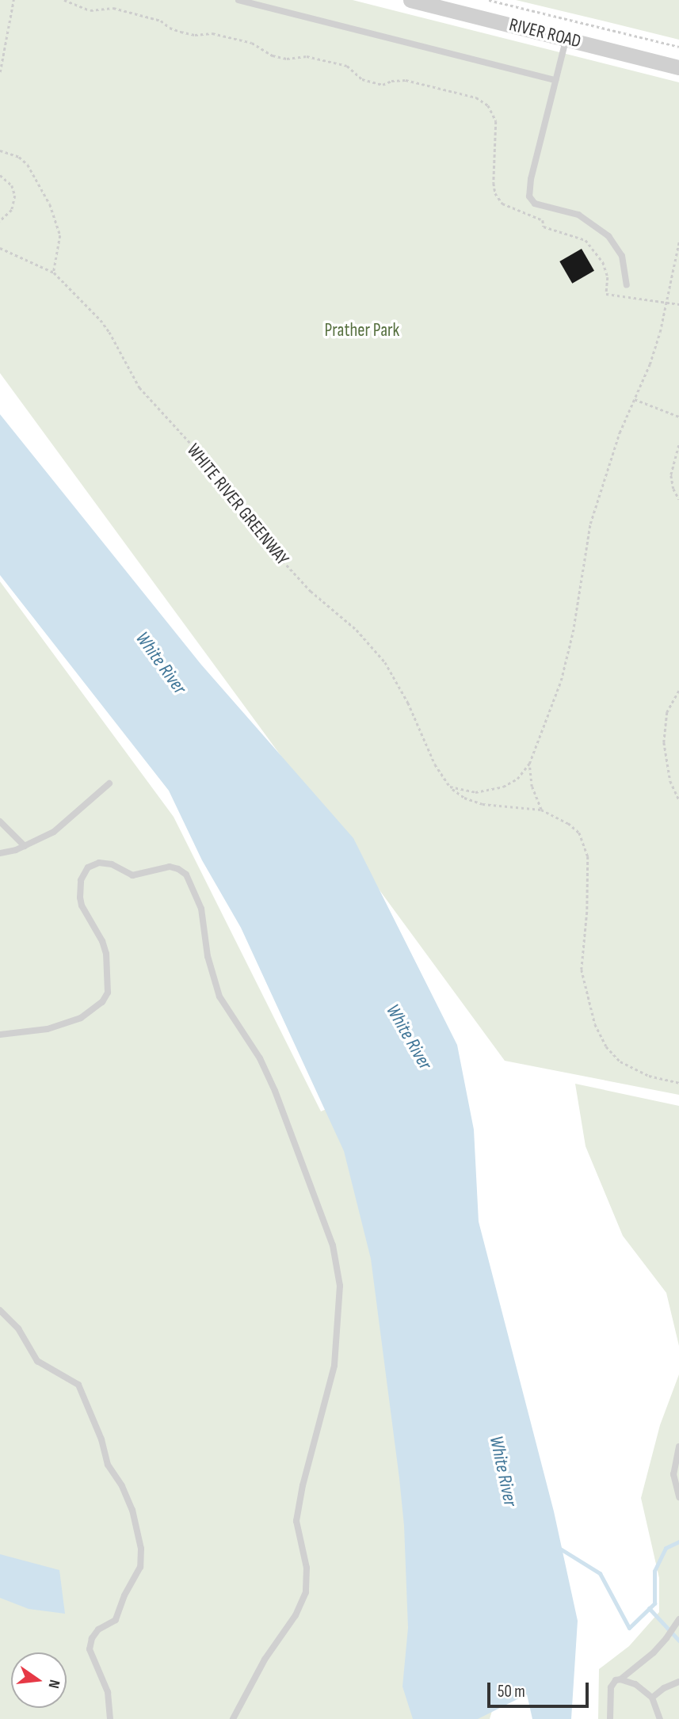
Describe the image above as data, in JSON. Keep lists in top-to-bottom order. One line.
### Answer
{"streets":{"street":["RIVER ROAD"],"path":["WHITE RIVER GREENWAY"]},"water":["White River"],"parks":["Prather Park"],"scale_bar":"50 m","north":"right"}
